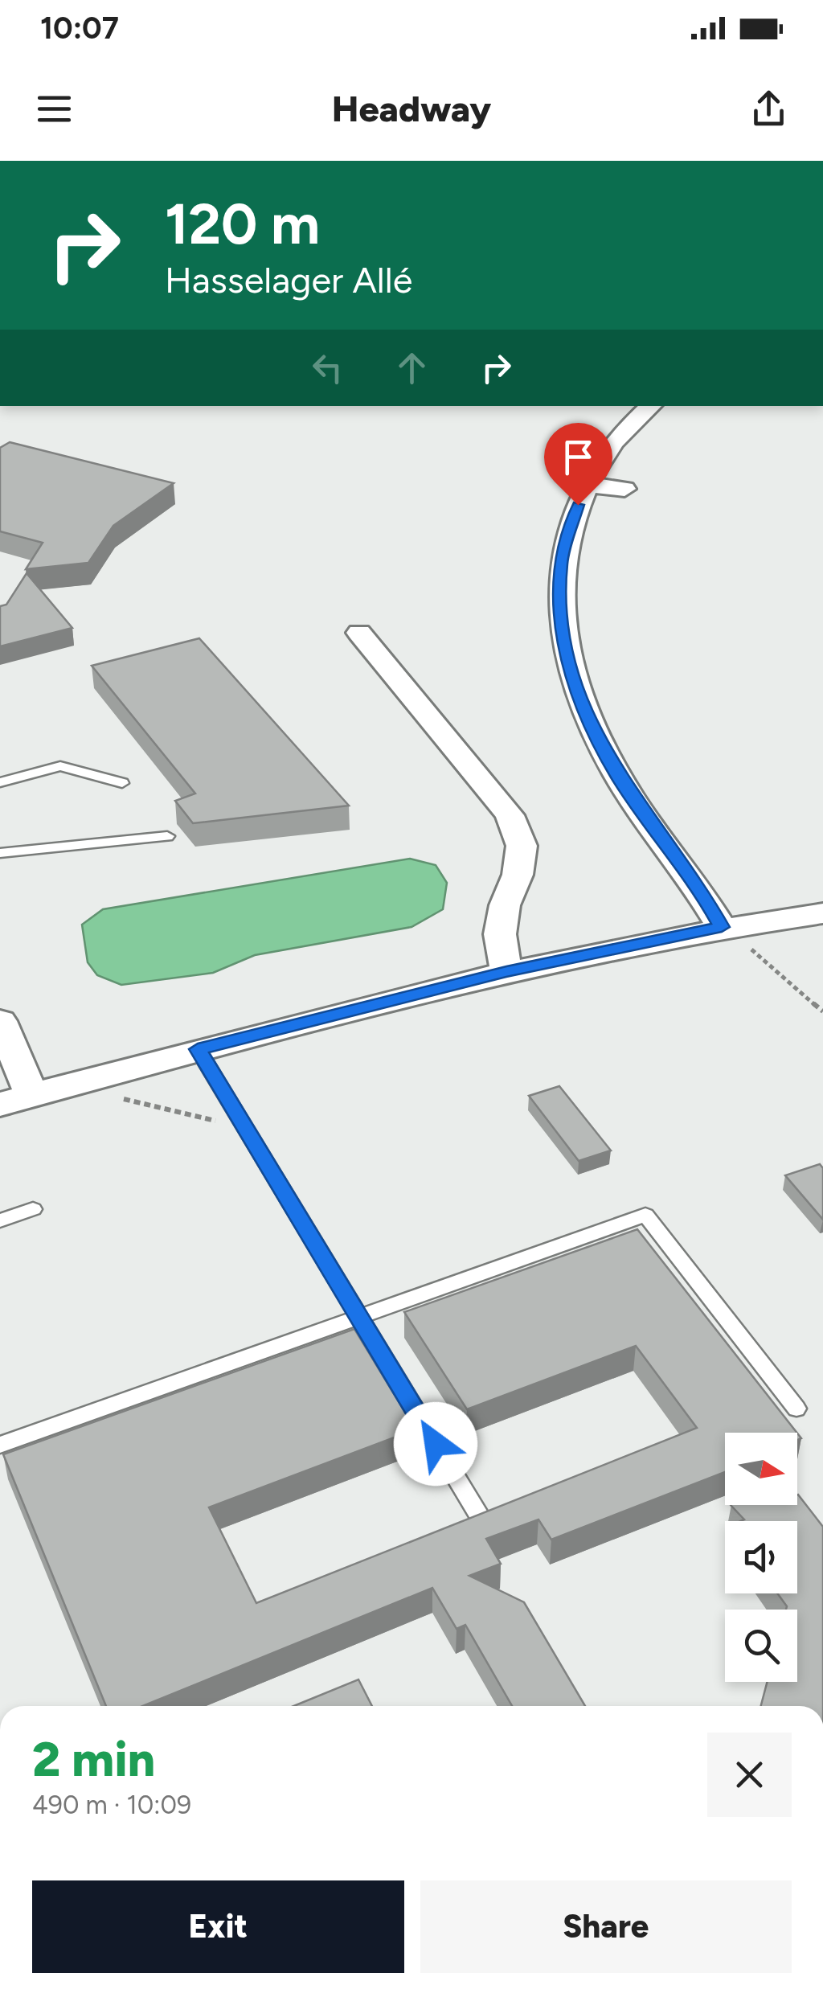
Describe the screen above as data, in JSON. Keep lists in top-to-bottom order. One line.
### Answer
{"north":"right","page":{"status":"10:07","header":"Headway","turn":["120 m","Hasselager Allé"],"heading":["2 min","490 m · 10:09"],"buttons":["Exit","Share"]}}
